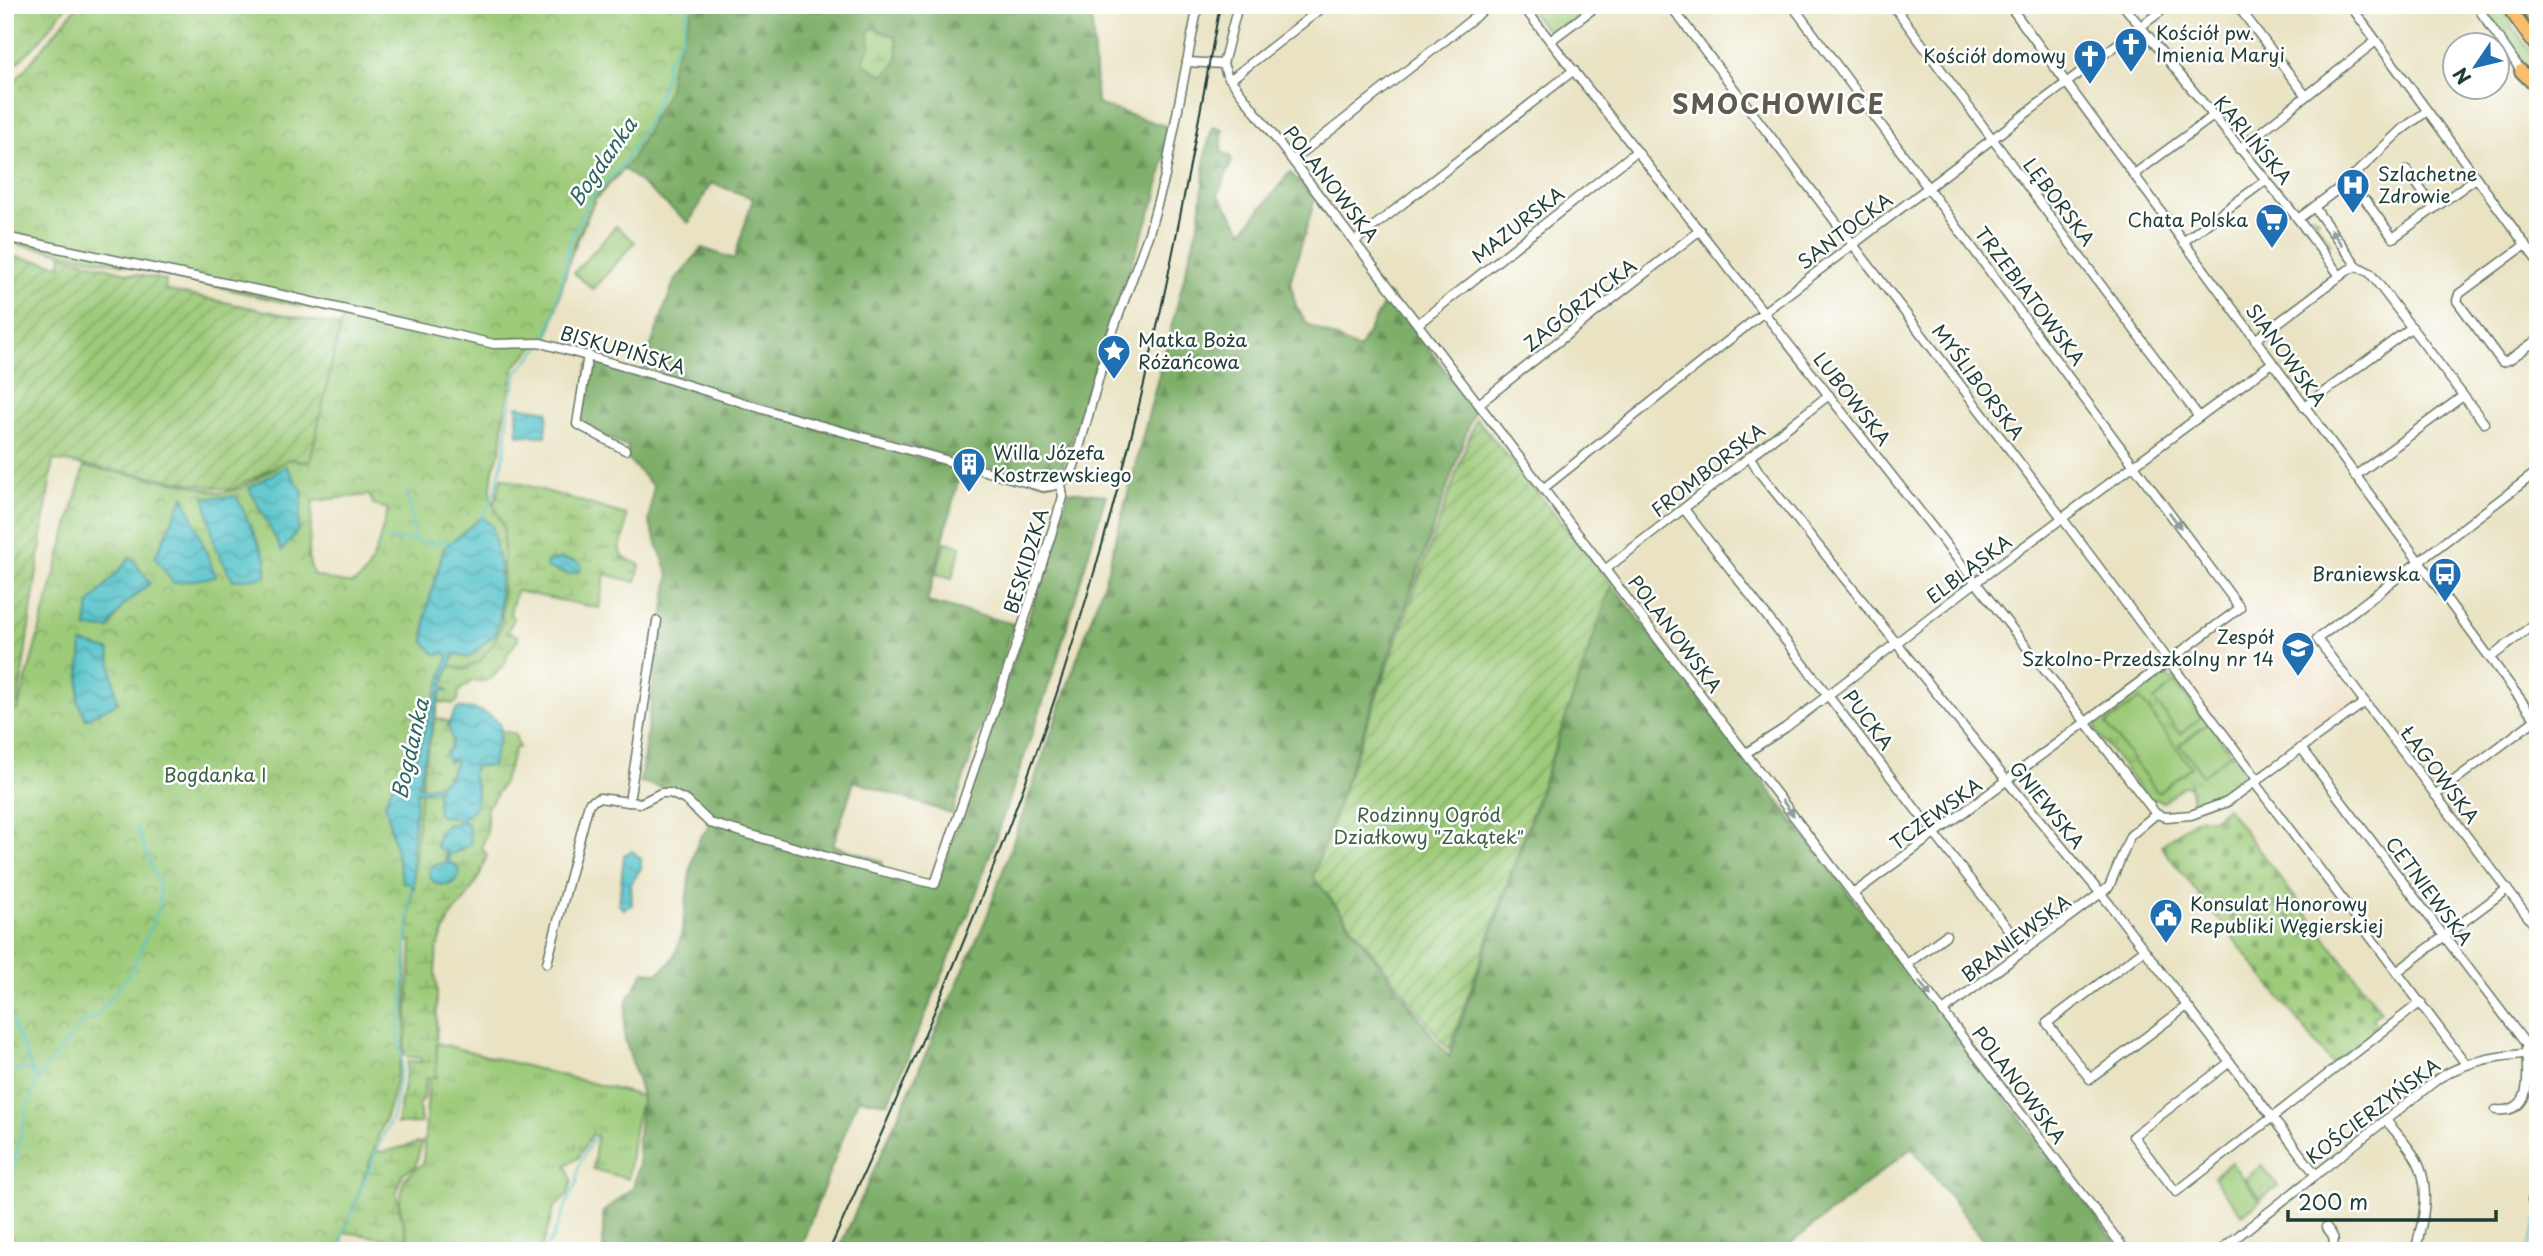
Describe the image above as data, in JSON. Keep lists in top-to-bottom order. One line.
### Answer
{"streets":{"street":["KARLIŃSKA","POLANOWSKA","LĘBORSKA","MAZURSKA","SANTOCKA","TRZEBIATOWSKA","ZAGÓRZYCKA","BISKUPIŃSKA","SIANOWSKA","MYŚLIBORSKA","LUBOWSKA","FROMBORSKA","BESKIDZKA","ELBLĄSKA","PUCKA","ŁAGOWSKA","GNIEWSKA","TCZEWSKA","CETNIEWSKA","BRANIEWSKA","KOŚCIERZYŃSKA"]},"crossings":[["KARLIŃSKA","SANTOCKA"],["POLANOWSKA","MAZURSKA"],["POLANOWSKA","SANTOCKA"],["POLANOWSKA","ZAGÓRZYCKA"],["POLANOWSKA","FROMBORSKA"],["POLANOWSKA","ELBLĄSKA"],["POLANOWSKA","TCZEWSKA"],["POLANOWSKA","BRANIEWSKA"],["LĘBORSKA","SANTOCKA"],["LĘBORSKA","ELBLĄSKA"],["MAZURSKA","LUBOWSKA"],["SANTOCKA","TRZEBIATOWSKA"],["SANTOCKA","SIANOWSKA"],["SANTOCKA","MYŚLIBORSKA"],["SANTOCKA","LUBOWSKA"],["TRZEBIATOWSKA","ELBLĄSKA"],["TRZEBIATOWSKA","TCZEWSKA"],["ZAGÓRZYCKA","LUBOWSKA"],["BISKUPIŃSKA","BESKIDZKA"],["SIANOWSKA","ELBLĄSKA"],["SIANOWSKA","ŁAGOWSKA"],["MYŚLIBORSKA","ELBLĄSKA"],["MYŚLIBORSKA","TCZEWSKA"],["MYŚLIBORSKA","KOŚCIERZYŃSKA"],["LUBOWSKA","FROMBORSKA"],["LUBOWSKA","ELBLĄSKA"],["LUBOWSKA","TCZEWSKA"],["LUBOWSKA","BRANIEWSKA"],["FROMBORSKA","PUCKA"],["FROMBORSKA","GNIEWSKA"],["ELBLĄSKA","PUCKA"],["ELBLĄSKA","GNIEWSKA"],["PUCKA","TCZEWSKA"],["PUCKA","BRANIEWSKA"],["GNIEWSKA","TCZEWSKA"],["GNIEWSKA","BRANIEWSKA"],["GNIEWSKA","KOŚCIERZYŃSKA"],["CETNIEWSKA","KOŚCIERZYŃSKA"]],"districts":["SMOCHOWICE"],"water":["Bogdanka"],"parks":["Bogdanka I","Rodzinny Ogród Działkowy \"Zakątek\""],"places":{"church":["Kościół pw. Imienia Maryi","Kościół domowy"],"hospital":["Szlachetne Zdrowie"],"supermarket":["Chata Polska"],"place":["Matka Boża Różańcowa"],"building":["Willa Józefa Kostrzewskiego"],"bus stop":["Braniewska"],"school or university":["Zespół Szkolno-Przedszkolny nr 14"],"public building":["Konsulat Honorowy Republiki Węgierskiej"]},"scale_bar":"200 m","north":"bottom left"}
